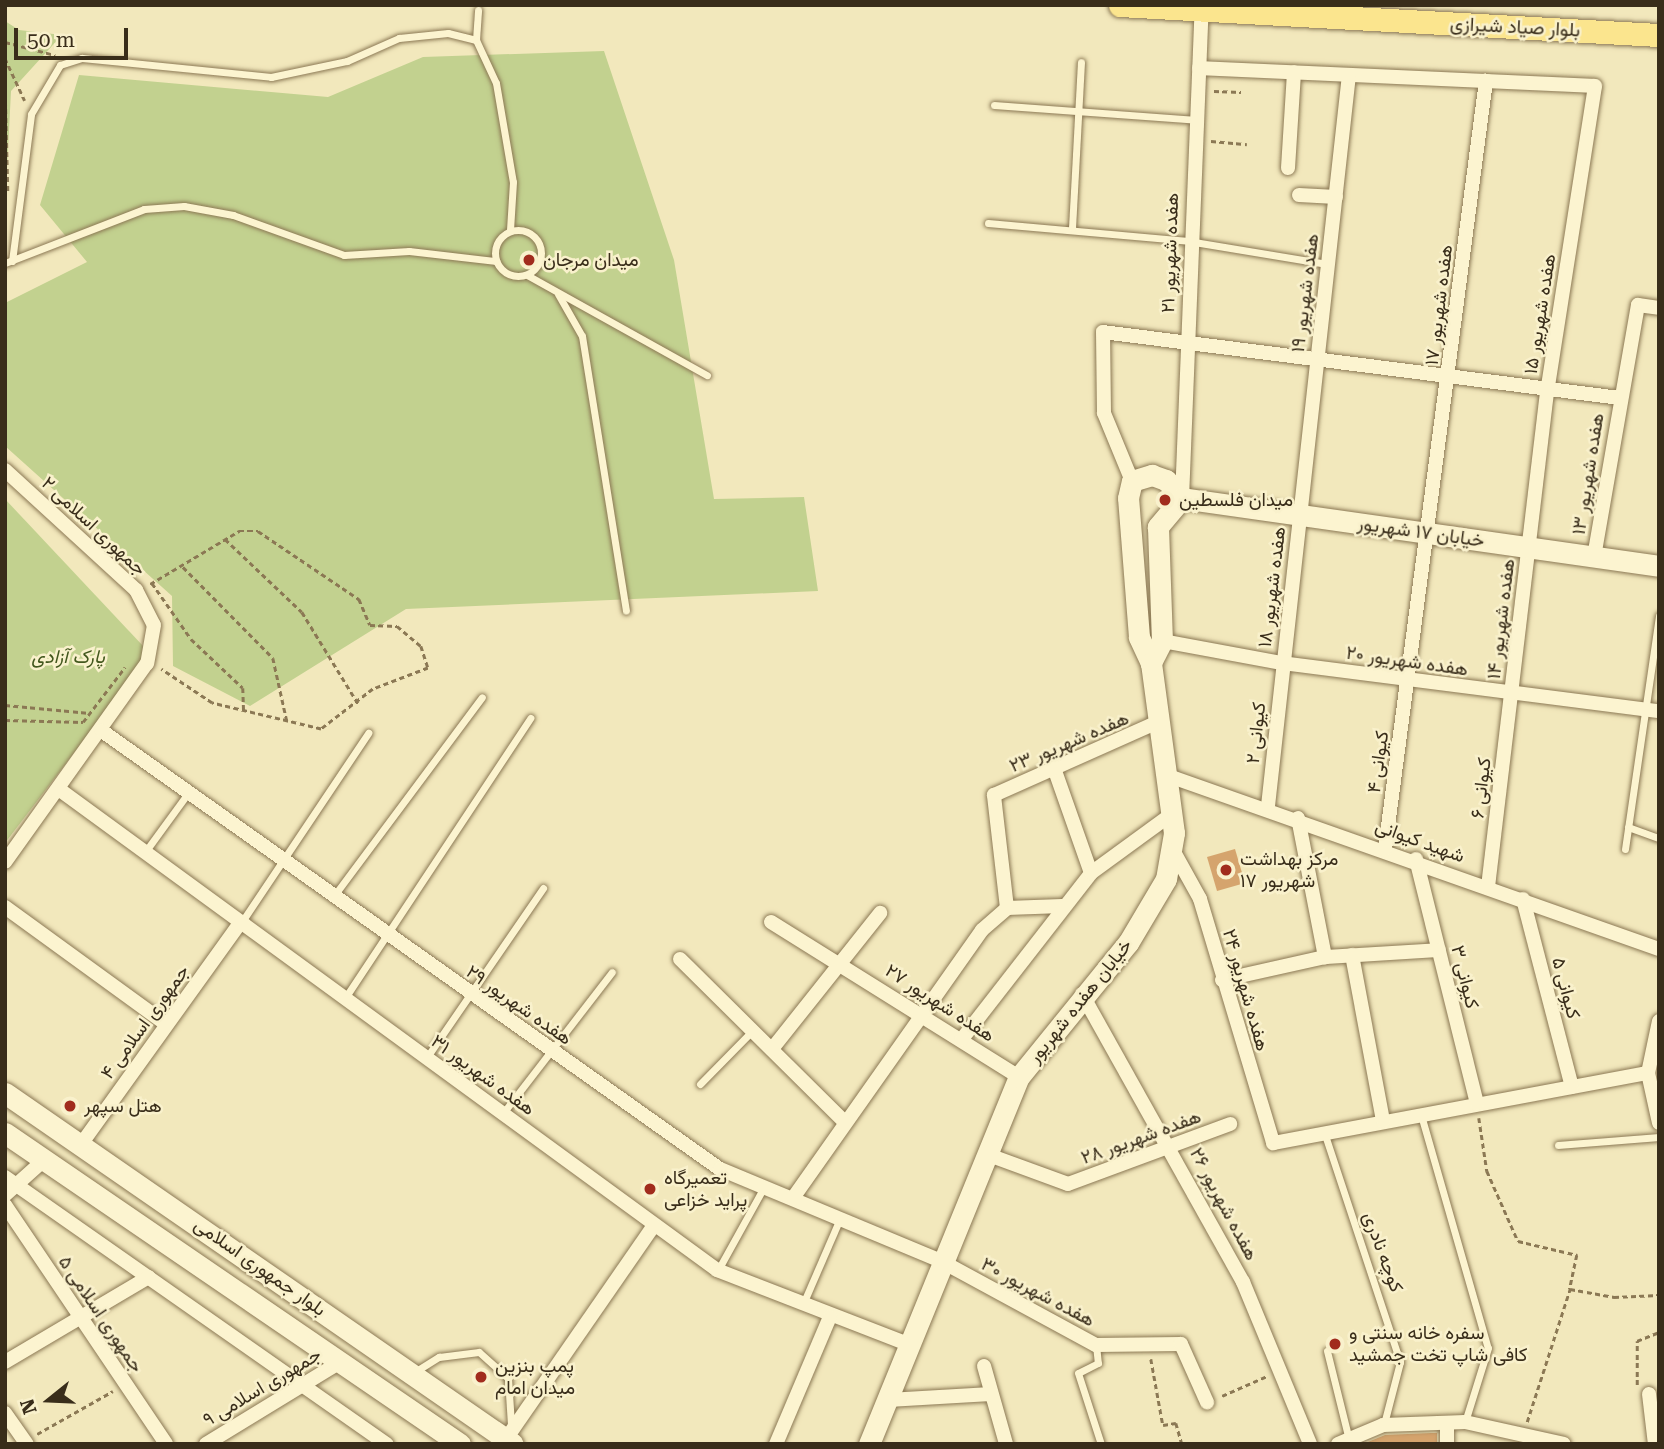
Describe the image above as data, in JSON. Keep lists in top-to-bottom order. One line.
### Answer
{"streets":{"main road":["بلوار صیاد شیرازی"],"street":["هفده شهریور ۲۱","هفده شهریور ۱۹","هفده شهریور ۱۷","هفده شهریور ۱۵","هفده شهریور ۱۳","جمهوری اسلامی ۲","خیابان ۱۷ شهریور","هفده شهریور ۱۸","هفده شهریور ۱۴","هفده شهریور ۲۰","کیوانی ۲","هفده شهریور ۲۳","کیوانی ۴","کیوانی ۶","شهید کیوانی","کیوانی ۳","کیوانی ۵","هفده شهریور ۲۴","خیابان هفده شهریور","هفده شهریور ۲۷","هفده شهریور ۲۹","جمهوری اسلامی ۴","هفده شهریور ۳۱","هفده شهریور ۲۸","هفده شهریور ۲۶","بلوار جمهوری اسلامی","هفده شهریور ۳۰","جمهوری اسلامی ۵","جمهوری اسلامی ۹"],"lane":["کوچه نادری"]},"crossings":[["بلوار صیاد شیرازی","هفده شهریور ۲۱"],["هفده شهریور ۲۱","خیابان ۱۷ شهریور"],["هفده شهریور ۱۹","خیابان ۱۷ شهریور"],["هفده شهریور ۱۹","هفده شهریور ۱۸"],["هفده شهریور ۱۷","هفده شهریور ۱۵"],["هفده شهریور ۱۷","خیابان ۱۷ شهریور"],["هفده شهریور ۱۷","هفده شهریور ۲۰"],["هفده شهریور ۱۷","کیوانی ۴"],["هفده شهریور ۱۵","خیابان ۱۷ شهریور"],["هفده شهریور ۱۵","هفده شهریور ۱۴"],["هفده شهریور ۱۳","خیابان ۱۷ شهریور"],["جمهوری اسلامی ۲","هفده شهریور ۲۹"],["جمهوری اسلامی ۲","هفده شهریور ۳۱"],["خیابان ۱۷ شهریور","هفده شهریور ۱۸"],["خیابان ۱۷ شهریور","هفده شهریور ۱۴"],["هفده شهریور ۱۸","هفده شهریور ۲۰"],["هفده شهریور ۱۸","کیوانی ۲"],["هفده شهریور ۱۴","هفده شهریور ۲۰"],["هفده شهریور ۱۴","کیوانی ۶"],["هفده شهریور ۲۰","کیوانی ۲"],["هفده شهریور ۲۰","کیوانی ۴"],["هفده شهریور ۲۰","کیوانی ۶"],["کیوانی ۲","شهید کیوانی"],["هفده شهریور ۲۳","خیابان هفده شهریور"],["کیوانی ۴","شهید کیوانی"],["کیوانی ۶","شهید کیوانی"],["شهید کیوانی","کیوانی ۳"],["شهید کیوانی","کیوانی ۵"],["شهید کیوانی","خیابان هفده شهریور"],["هفده شهریور ۲۴","خیابان هفده شهریور"],["هفده شهریور ۲۴","کوچه نادری"],["خیابان هفده شهریور","هفده شهریور ۲۷"],["خیابان هفده شهریور","هفده شهریور ۲۹"],["خیابان هفده شهریور","هفده شهریور ۳۱"],["خیابان هفده شهریور","هفده شهریور ۲۸"],["خیابان هفده شهریور","هفده شهریور ۲۶"],["خیابان هفده شهریور","هفده شهریور ۳۰"],["هفده شهریور ۲۹","هفده شهریور ۳۰"],["جمهوری اسلامی ۴","هفده شهریور ۳۱"],["جمهوری اسلامی ۴","بلوار جمهوری اسلامی"],["هفده شهریور ۲۸","هفده شهریور ۲۶"],["بلوار جمهوری اسلامی","جمهوری اسلامی ۹"]],"parks":["پارک آزادی"],"places":["میدان مرجان","میدان فلسطین","مرکز بهداشت ۱۷ شهریور","هتل سپهر","تعمیرگاه پراید خزاعی","سفره خانه سنتی و کافی شاپ تخت جمشید","پمپ بنزین میدان امام"],"scale_bar":"50 m","north":"left"}
